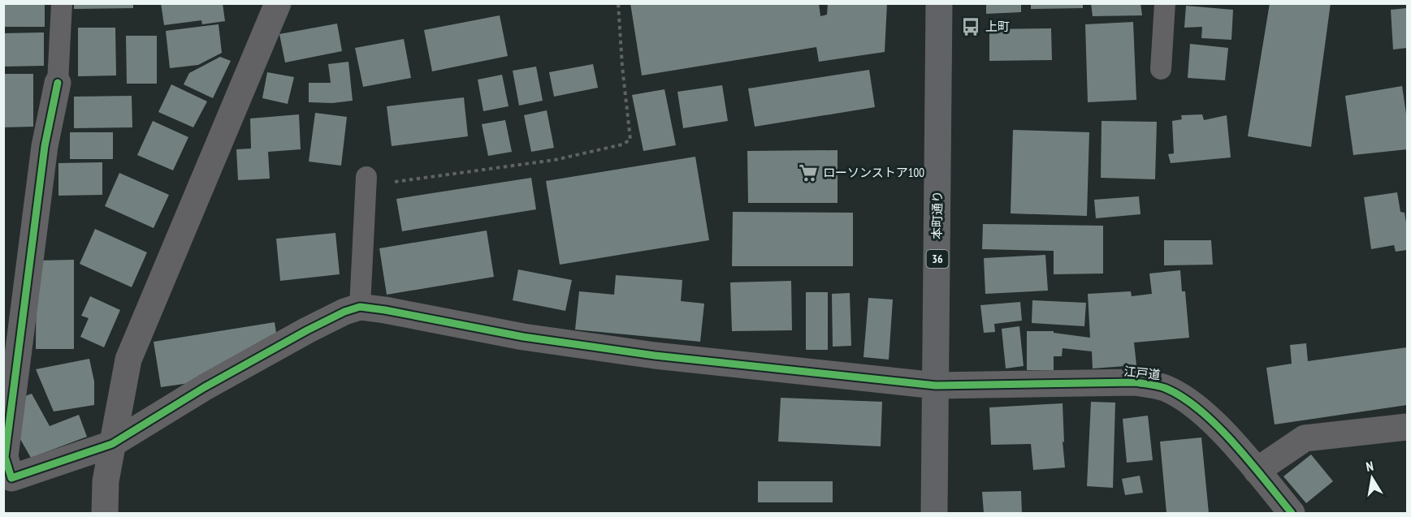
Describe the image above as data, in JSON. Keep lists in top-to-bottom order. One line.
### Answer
{"streets":{"main road":["本町通り","36"],"street":["江戸道"]},"crossings":[["本町通り","江戸道"]],"places":{"bus stop":["上町"],"supermarket":["ローソンストア100"]},"north":"top"}
